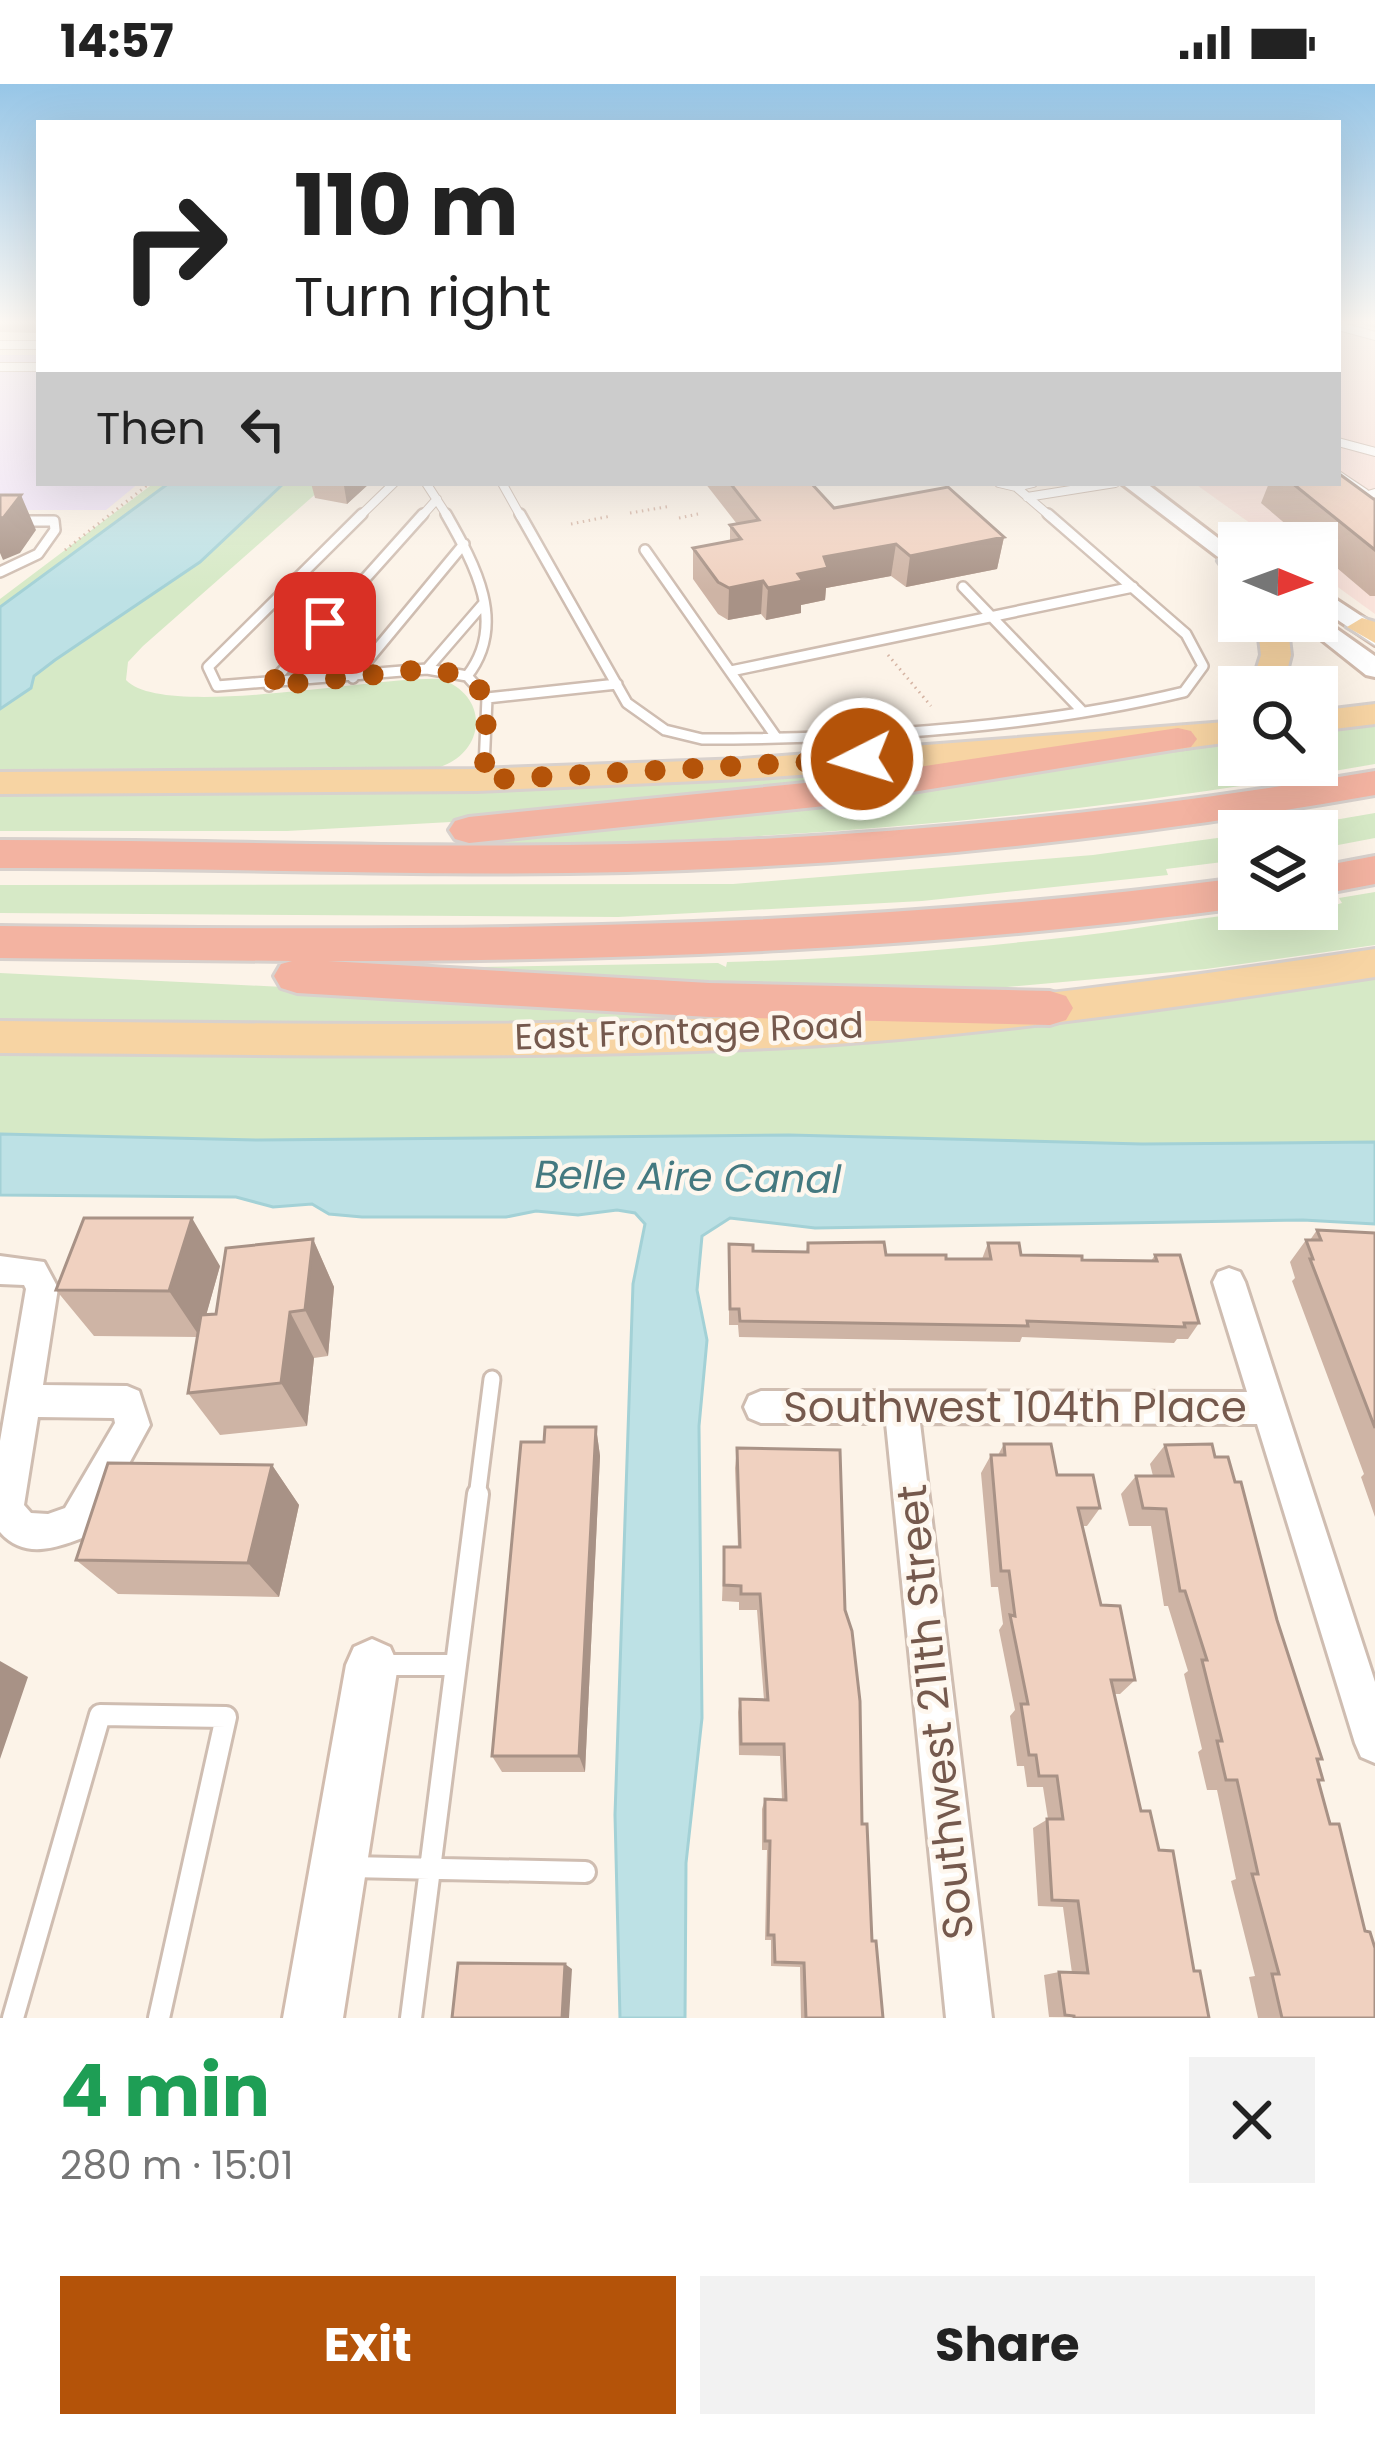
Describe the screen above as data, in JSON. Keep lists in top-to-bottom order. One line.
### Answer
{"streets":{"main road":["East Frontage Road"],"street":["Southwest 104th Place","Southwest 211th Street"]},"crossings":[["Southwest 104th Place","Southwest 211th Street"]],"water":["Belle Aire Canal"],"north":"right","page":{"status":"14:57","turn":["110 m","Turn right"],"then":"Then","heading":["4 min","280 m · 15:01"],"buttons":["Exit","Share"]}}
